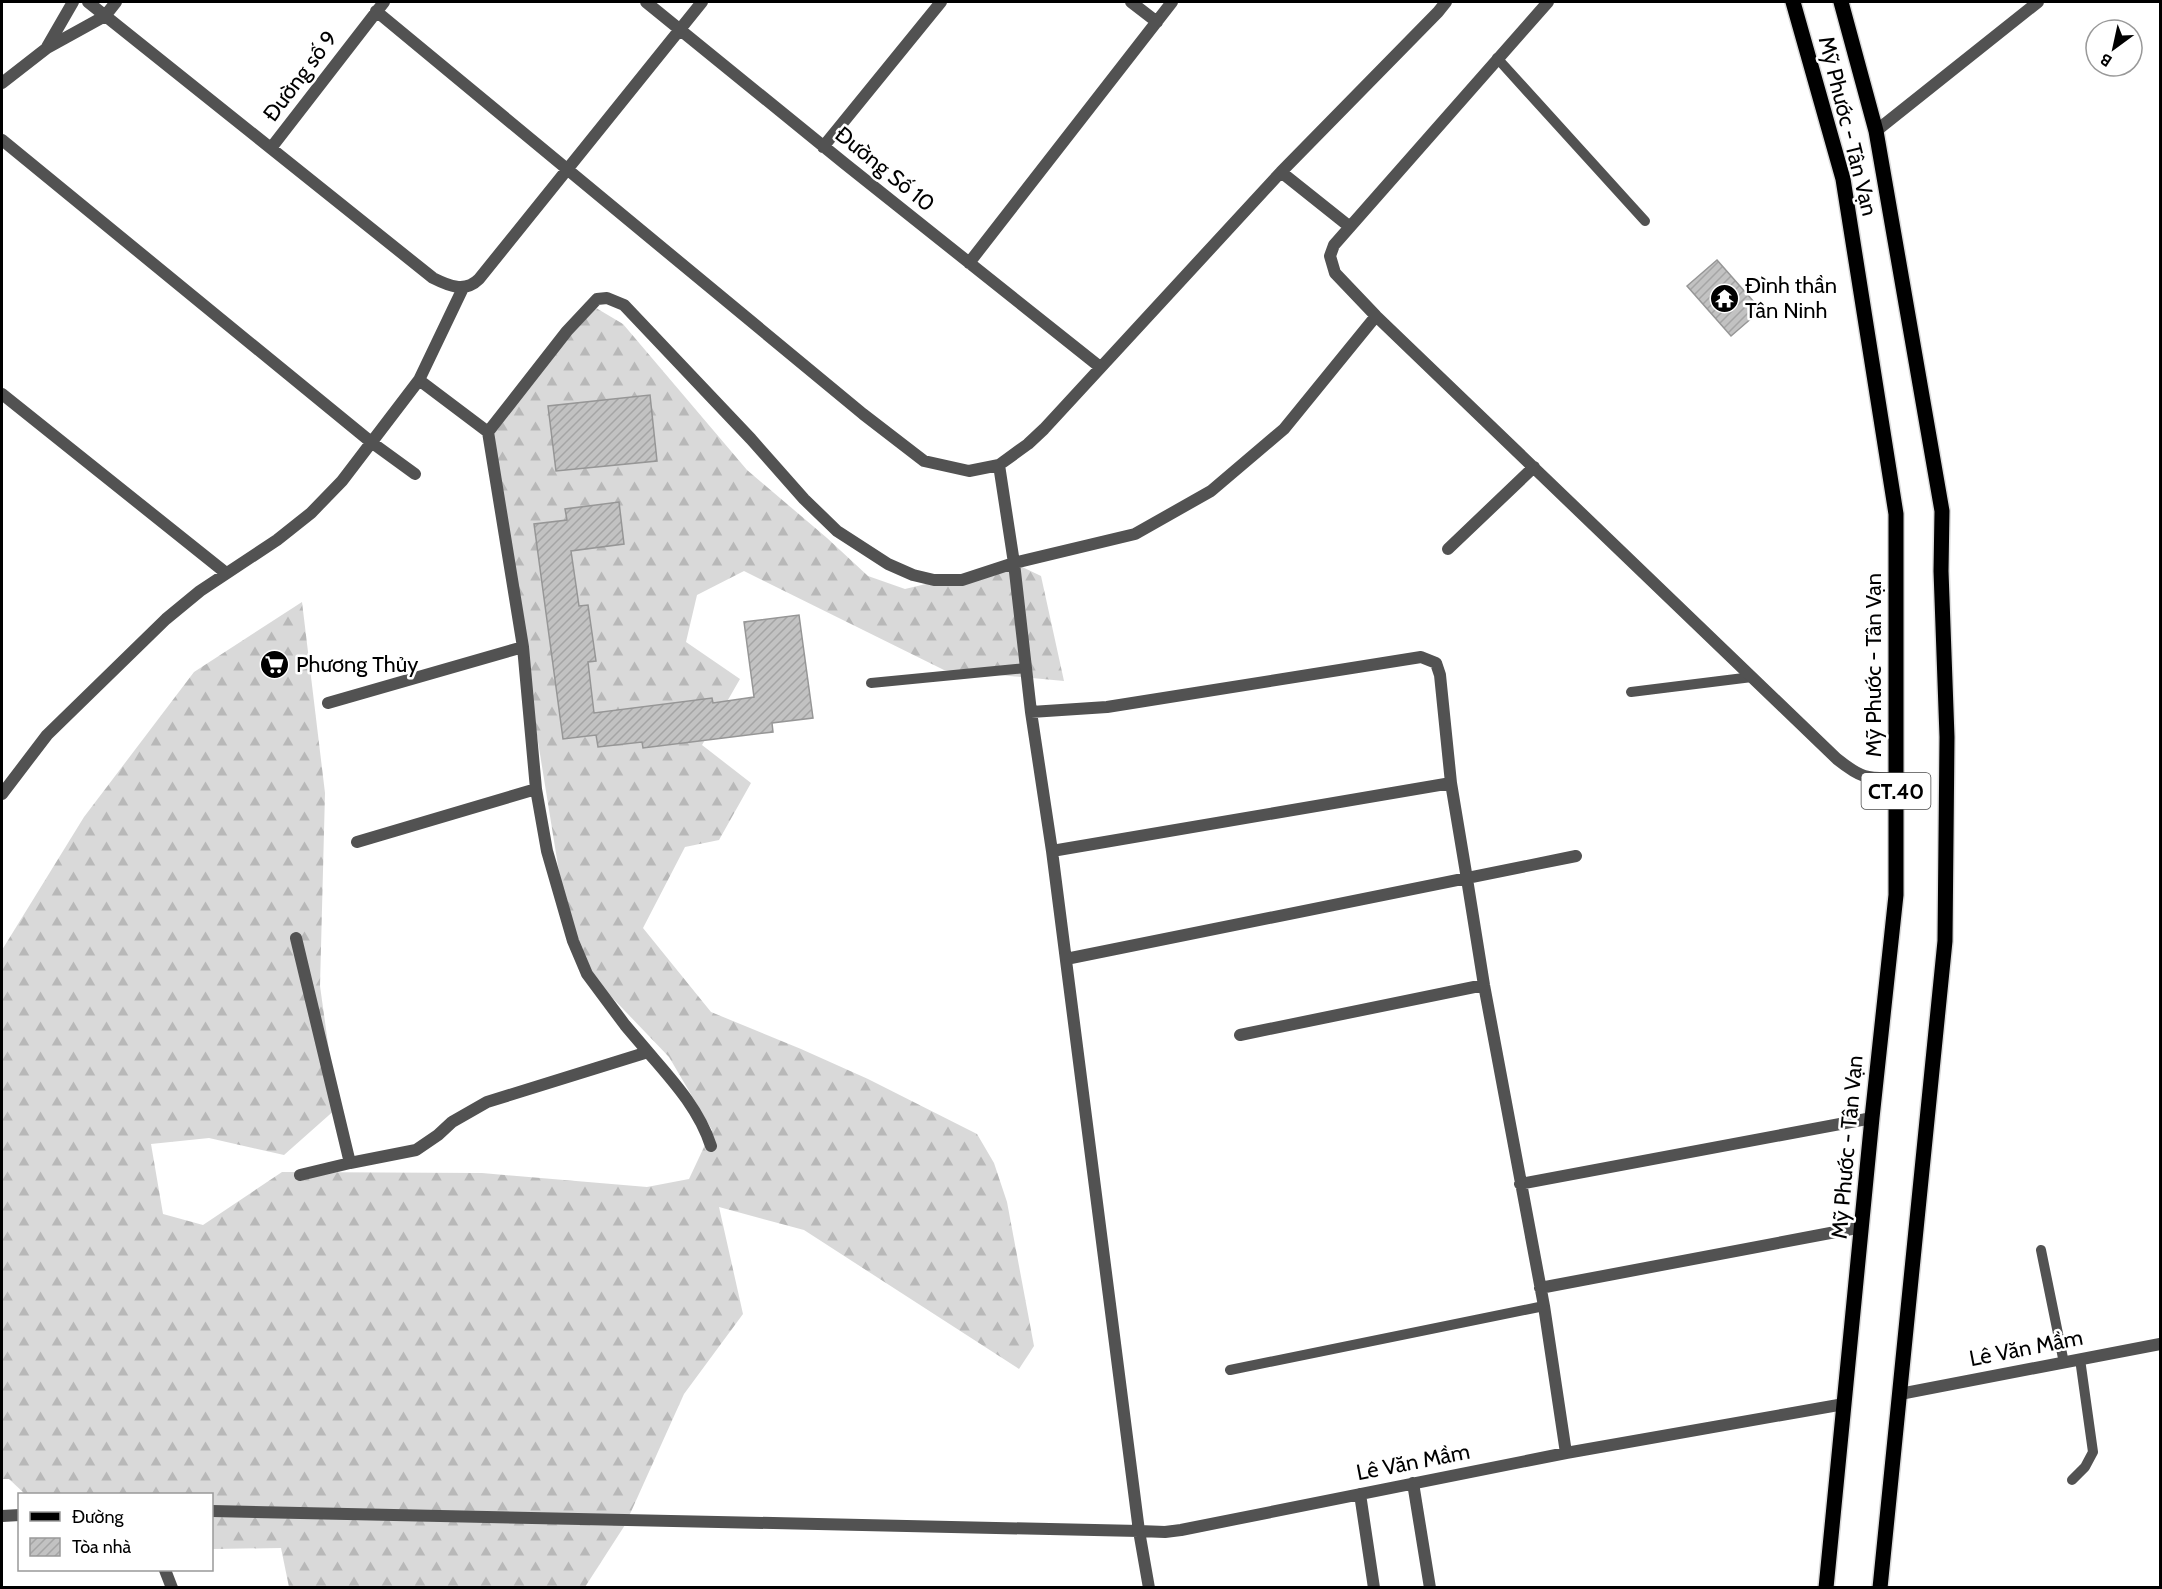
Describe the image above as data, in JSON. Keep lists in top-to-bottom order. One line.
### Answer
{"streets":{"main road":["Mỹ Phước - Tân Vạn","CT.40"],"street":["Đường số 9","Đường Số 10","Lê Văn Mầm"]},"crossings":[["Mỹ Phước - Tân Vạn","Lê Văn Mầm"]],"places":{"temple":["Đình thần Tân Ninh"],"supermarket":["Phương Thủy"]},"legend":["Đường","Tòa nhà"],"north":"bottom left"}
